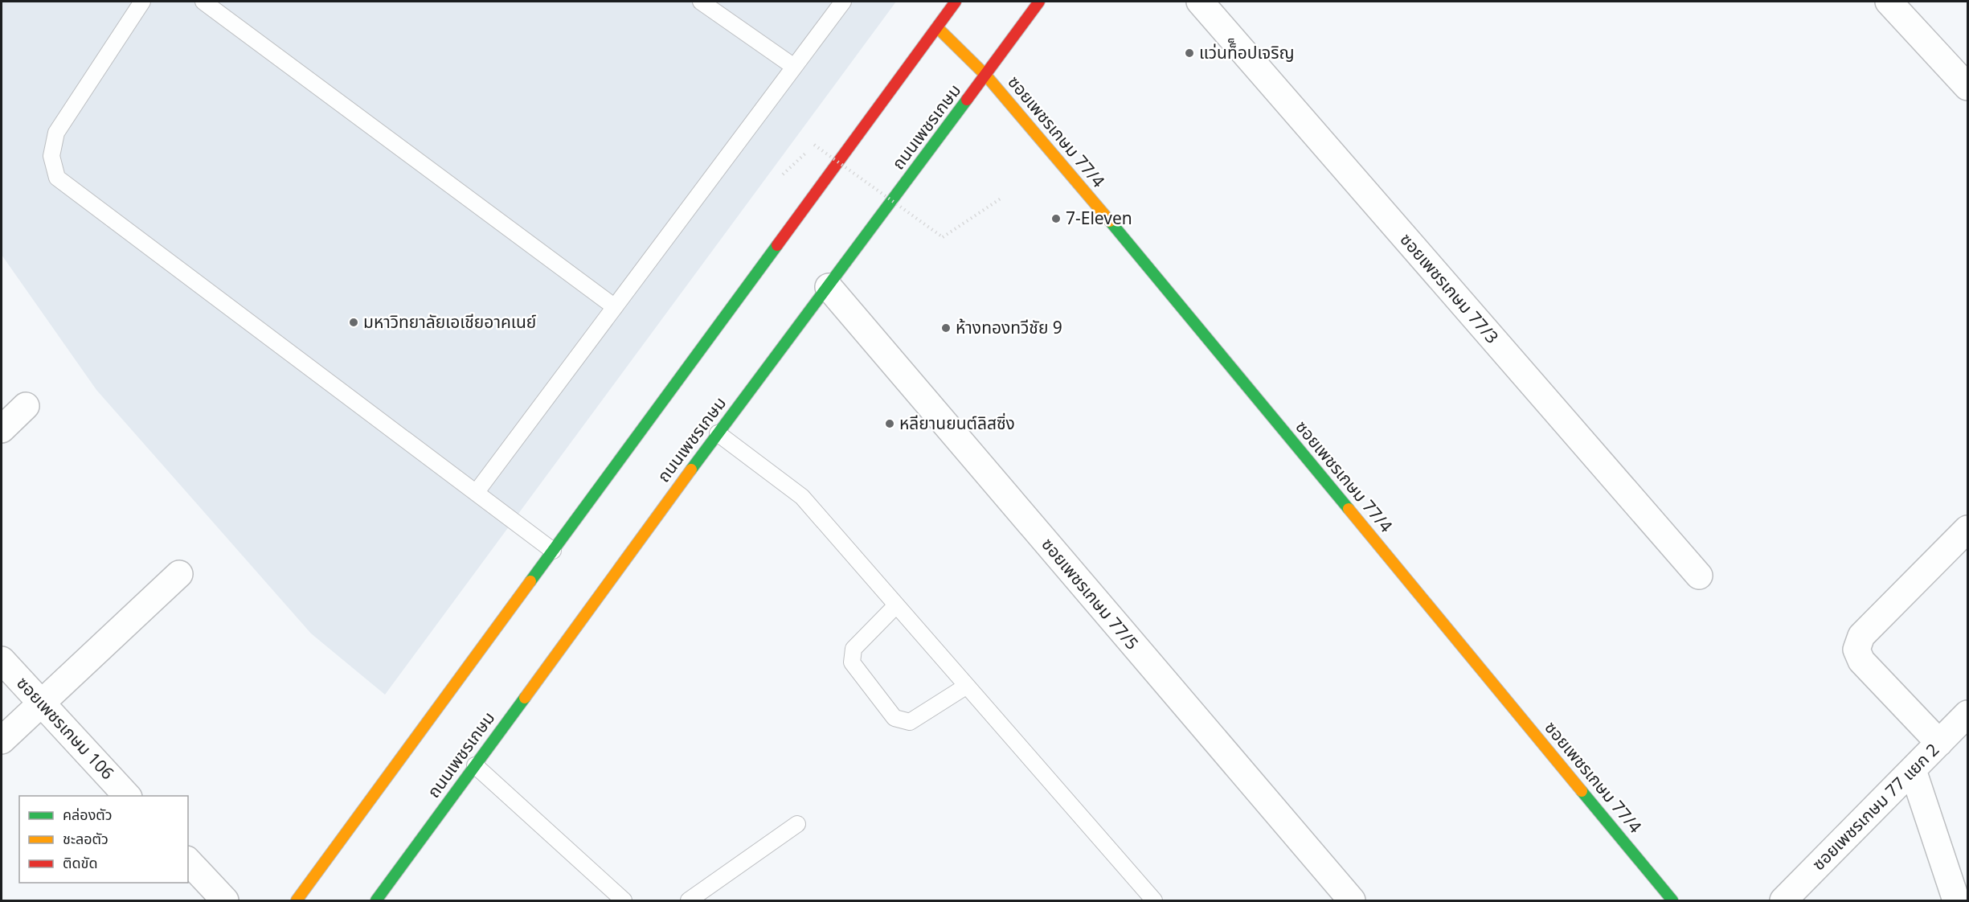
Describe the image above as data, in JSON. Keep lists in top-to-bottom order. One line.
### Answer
{"streets":{"main road":["ถนนเพชรเกษม","ซอยเพชรเกษม 77/4"],"street":["ซอยเพชรเกษม 77/3","ซอยเพชรเกษม 77/5","ซอยเพชรเกษม 106","ซอยเพชรเกษม 77 แยก 2"]},"crossings":[["ถนนเพชรเกษม","ซอยเพชรเกษม 77/4"],["ถนนเพชรเกษม","ซอยเพชรเกษม 77/5"]],"places":["แว่นท็็อปเจริญ","7-Eleven","มหาวิทยาลัยเอเชียอาคเนย์","ห้างทองทวีชัย 9","หลียานยนต์ลิสซิ่ง"],"legend":["คล่องตัว","ชะลอตัว","ติดขัด"]}
